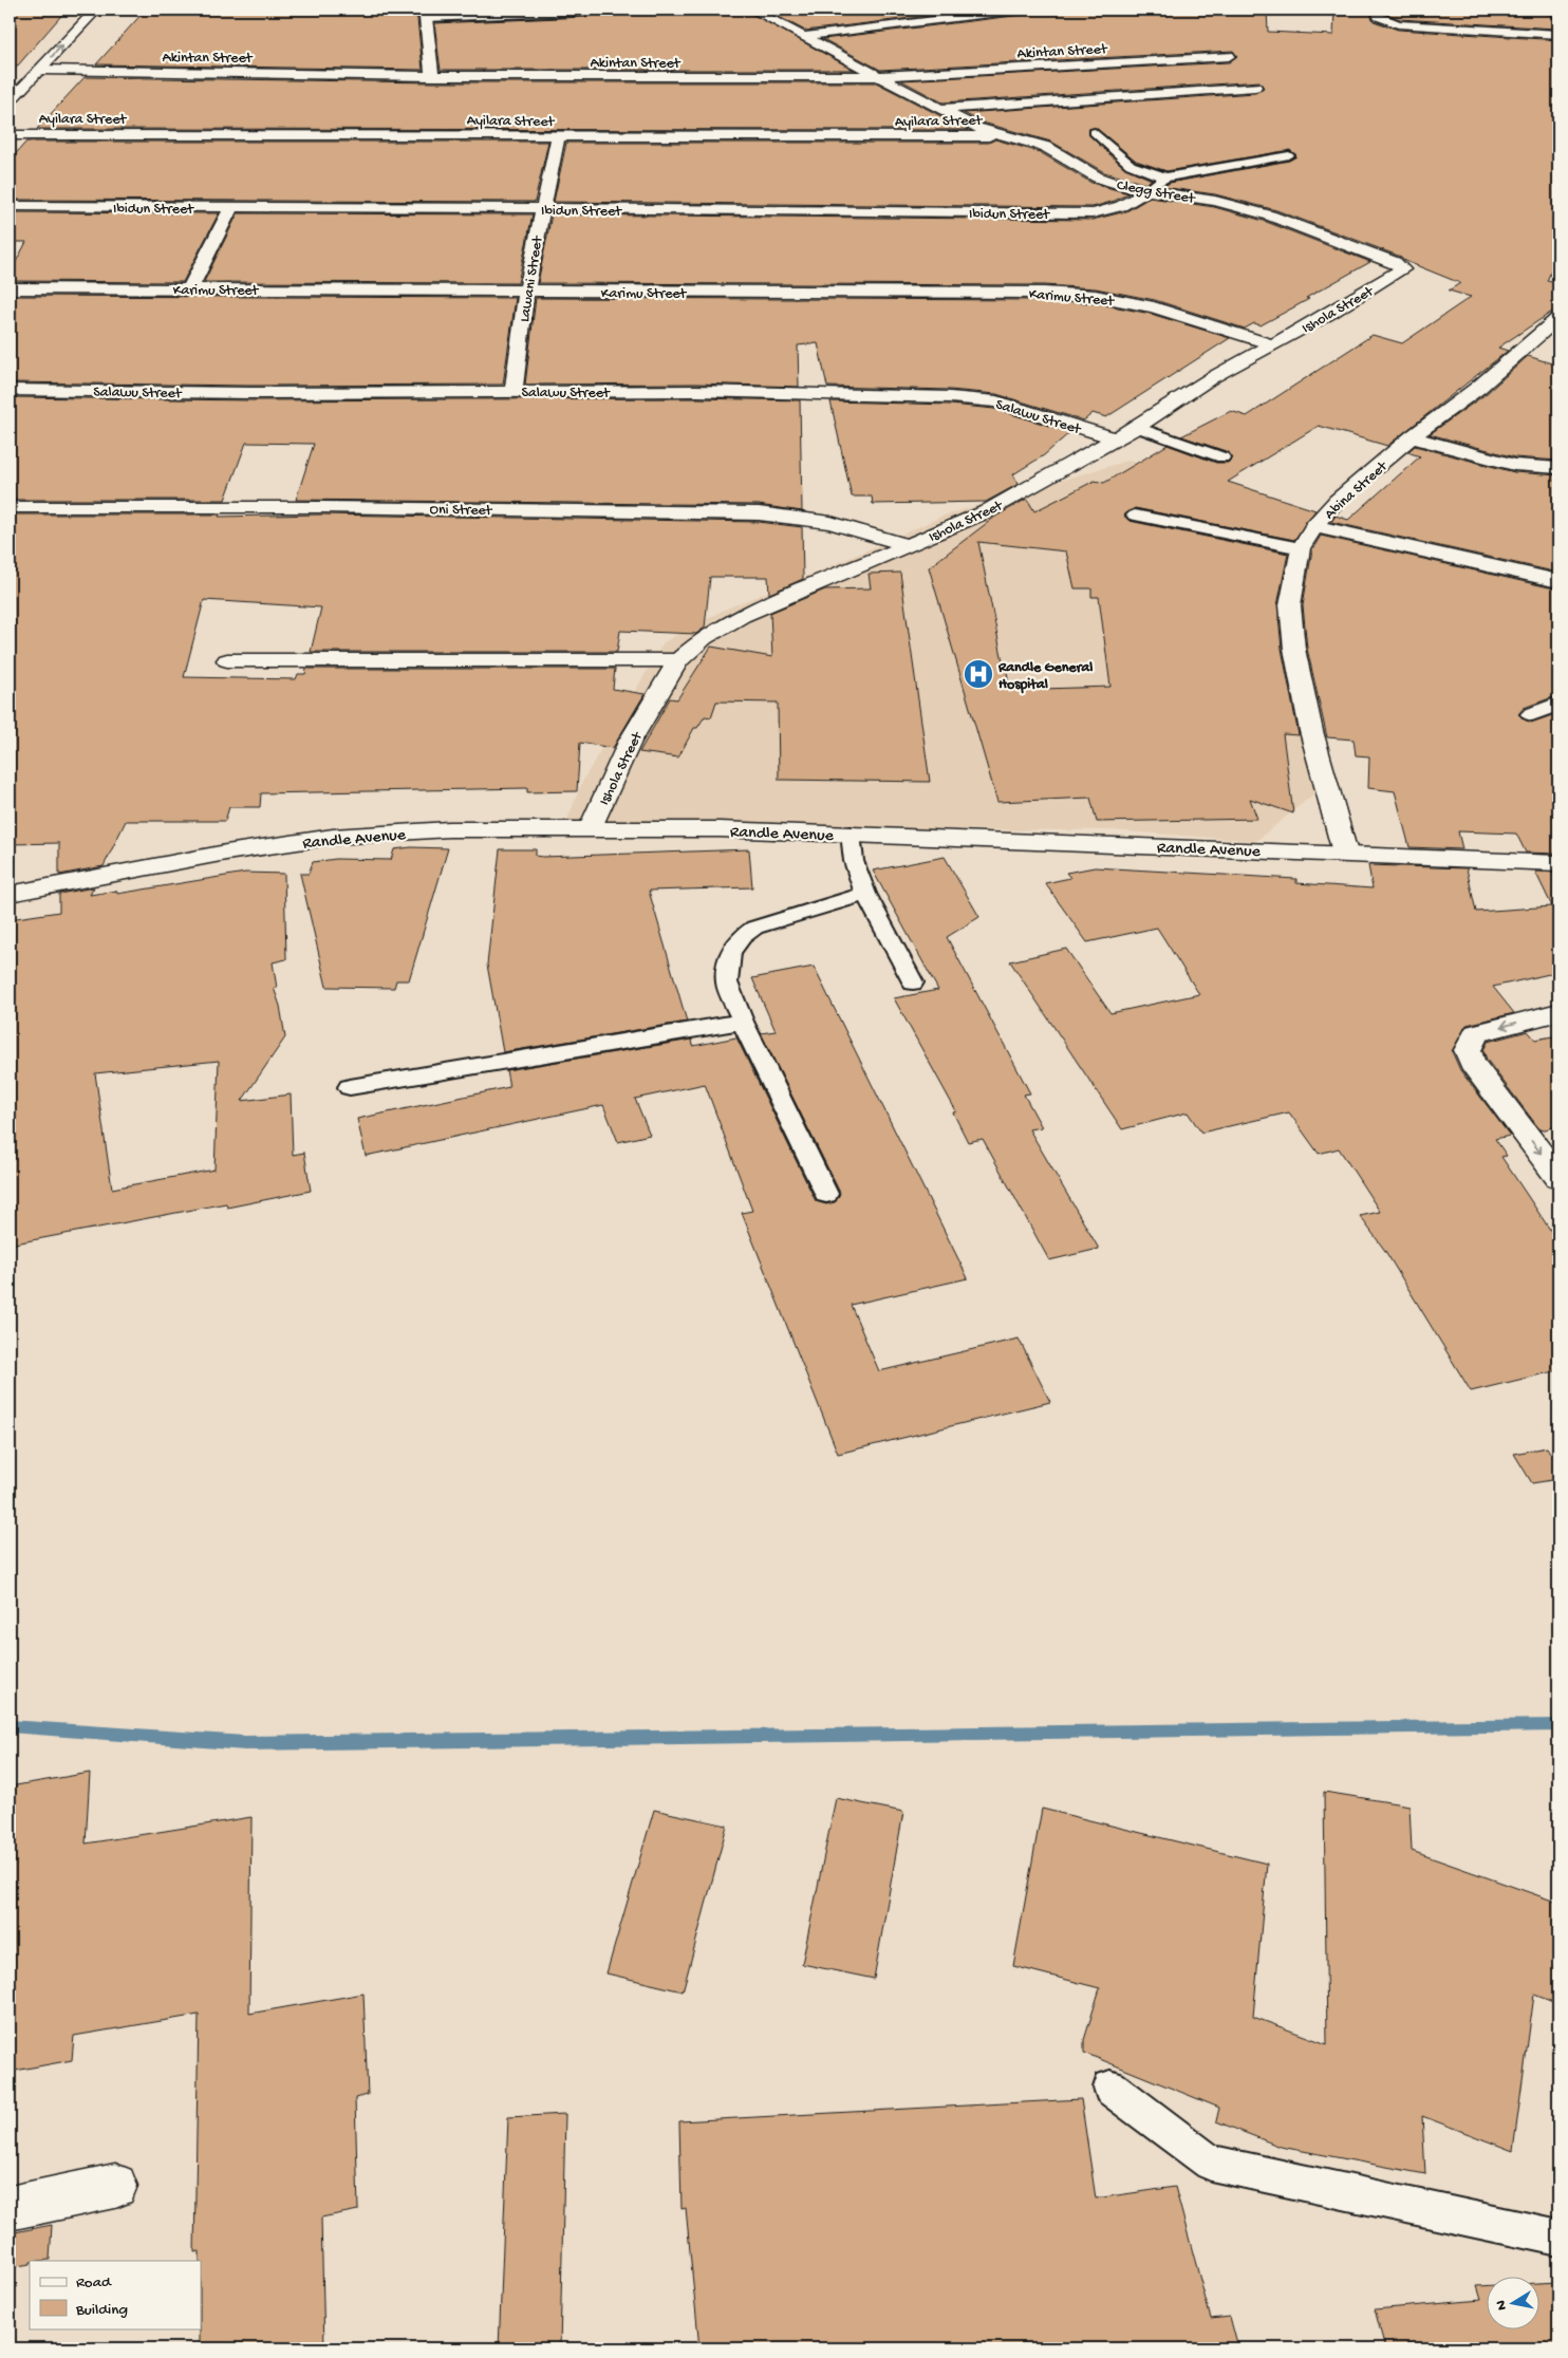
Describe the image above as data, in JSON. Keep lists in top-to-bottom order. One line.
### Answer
{"streets":{"street":["Akintan Street","Ayilara Street","Clegg Street","Ibidun Street","Lawani Street","Karimu Street","Ishola Street","Salawu Street","Abina Street","Oni Street","Randle Avenue"]},"crossings":[["Akintan Street","Clegg Street"],["Ayilara Street","Clegg Street"],["Ayilara Street","Lawani Street"],["Clegg Street","Ibidun Street"],["Clegg Street","Ishola Street"],["Ibidun Street","Lawani Street"],["Lawani Street","Karimu Street"],["Lawani Street","Salawu Street"],["Karimu Street","Ishola Street"],["Ishola Street","Salawu Street"],["Ishola Street","Oni Street"],["Ishola Street","Randle Avenue"],["Abina Street","Randle Avenue"]],"places":{"hospital":["Randle General Hospital"]},"legend":["Road","Building"],"north":"left"}
